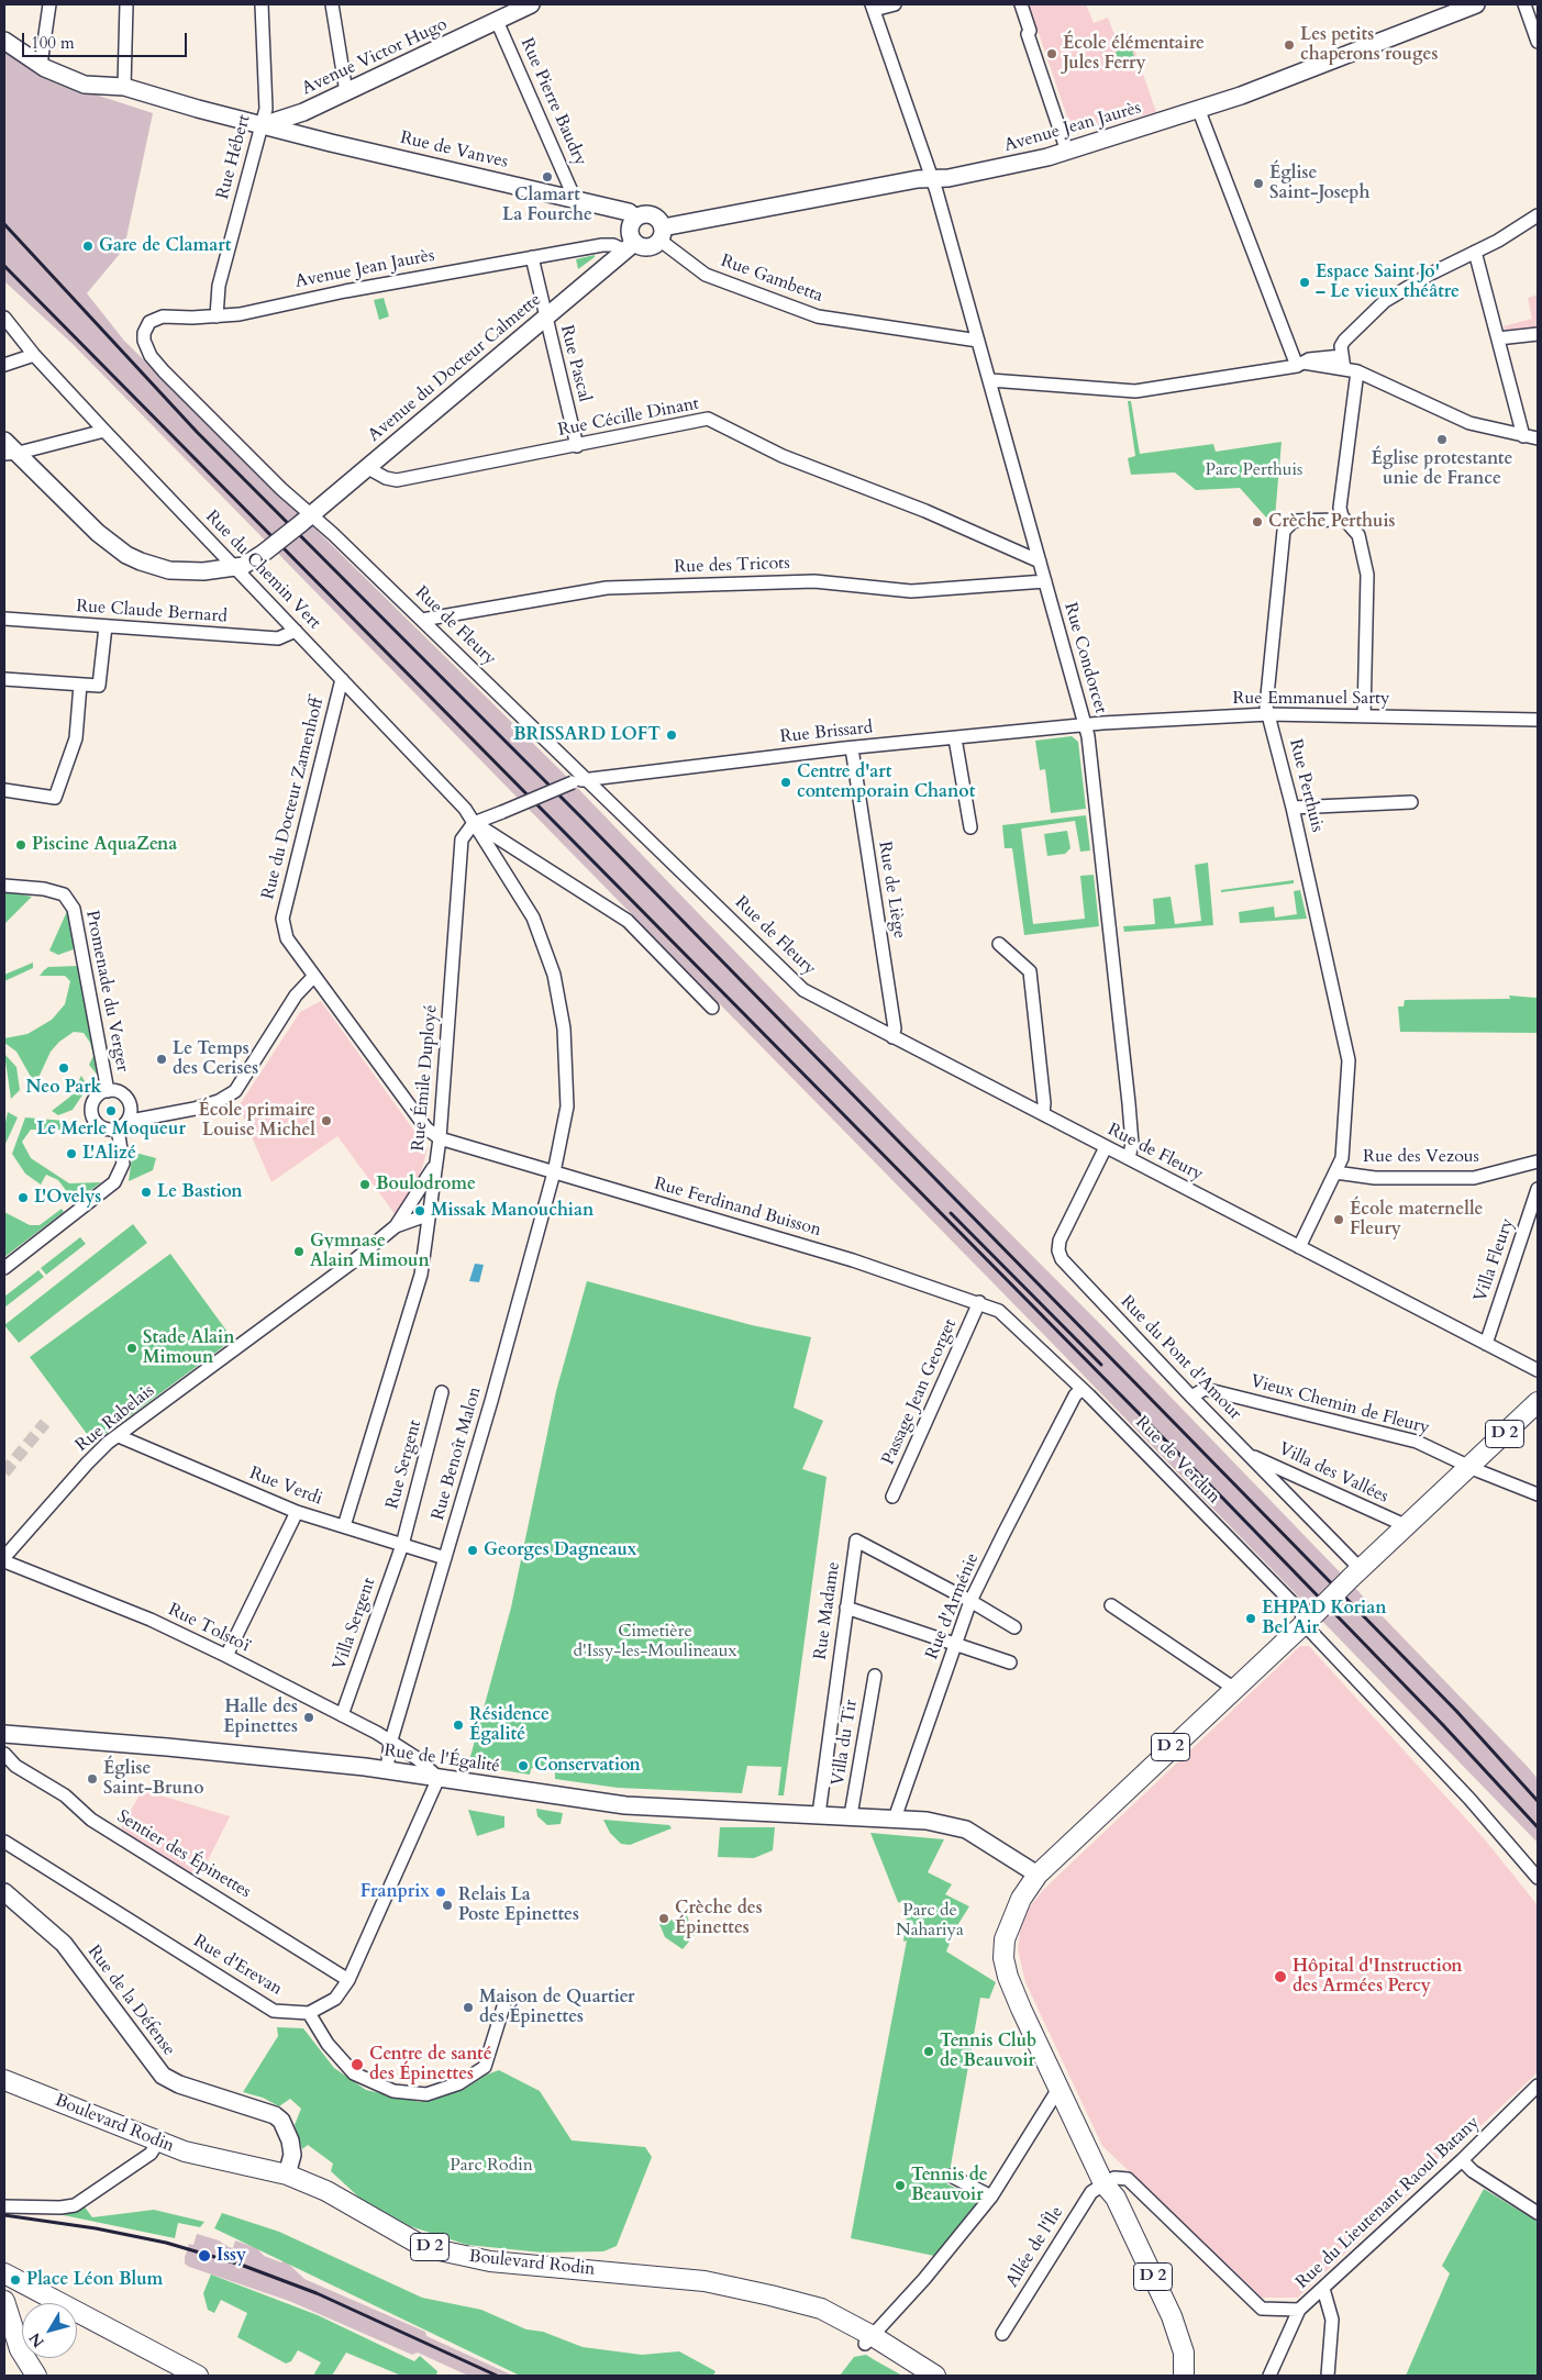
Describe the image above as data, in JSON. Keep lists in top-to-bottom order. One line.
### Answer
{"streets":{"main road":["Avenue Victor Hugo","Avenue Jean Jaurès","Rue de Vanves","Avenue du Docteur Calmette","D 2","Rue de l'Égalité","Rue de la Défense","Boulevard Rodin"],"street":["Rue Pierre Baudry","Rue Hébert","Rue Gambetta","Rue Pascal","Rue Cécille Dinant","Rue des Tricots","Rue du Chemin Vert","Rue Claude Bernard","Rue de Fleury","Rue Condorcet","Rue Emmanuel Sarty","Rue Brissard","Rue Perthuis","Rue du Docteur Zamenhoff","Rue de Liège","Promenade du Verger","Rue Émile Duployé","Rue des Vezous","Rue Ferdinand Buisson","Villa Fleury","Rue du Pont d'Amour","Passage Jean Georget","Vieux Chemin de Fleury","Rue Rabelais","Rue Benoît Malon","Rue de Verdun","Rue Sergent","Villa des Vallées","Rue Verdi","Rue d'Arménie","Rue Madame","Villa Sergent","Rue Tolstoï","Villa du Tir","Sentier des Épinettes","Rue d'Erevan","Rue du Lieutenant Raoul Batany","Allée de l'Île"]},"crossings":[["Avenue Victor Hugo","Rue Pierre Baudry"],["Avenue Victor Hugo","Rue de Vanves"],["Avenue Victor Hugo","Rue Hébert"],["Rue Pierre Baudry","Rue de Vanves"],["Avenue Jean Jaurès","Rue de Vanves"],["Avenue Jean Jaurès","Rue Hébert"],["Avenue Jean Jaurès","Rue Gambetta"],["Avenue Jean Jaurès","Rue Pascal"],["Avenue Jean Jaurès","Avenue du Docteur Calmette"],["Avenue Jean Jaurès","Rue de Fleury"],["Avenue Jean Jaurès","Rue Condorcet"],["Rue de Vanves","Rue Hébert"],["Rue de Vanves","Rue Gambetta"],["Rue de Vanves","Avenue du Docteur Calmette"],["Rue Gambetta","Avenue du Docteur Calmette"],["Rue Gambetta","Rue Condorcet"],["Rue Pascal","Avenue du Docteur Calmette"],["Rue Pascal","Rue Cécille Dinant"],["Avenue du Docteur Calmette","Rue Cécille Dinant"],["Avenue du Docteur Calmette","Rue du Chemin Vert"],["Avenue du Docteur Calmette","Rue de Fleury"],["Rue Cécille Dinant","Rue Condorcet"],["Rue des Tricots","Rue de Fleury"],["Rue des Tricots","Rue Condorcet"],["Rue du Chemin Vert","Rue Claude Bernard"],["Rue du Chemin Vert","Rue Brissard"],["Rue du Chemin Vert","Rue du Docteur Zamenhoff"],["Rue du Chemin Vert","Rue Émile Duployé"],["Rue du Chemin Vert","Rue Benoît Malon"],["Rue de Fleury","Rue Condorcet"],["Rue de Fleury","Rue Brissard"],["Rue de Fleury","Rue Perthuis"],["Rue de Fleury","Rue de Liège"],["Rue de Fleury","Villa Fleury"],["Rue de Fleury","Rue du Pont d'Amour"],["Rue Condorcet","Rue Emmanuel Sarty"],["Rue Condorcet","Rue Brissard"],["Rue Emmanuel Sarty","Rue Brissard"],["Rue Emmanuel Sarty","Rue Perthuis"],["Rue Brissard","Rue de Liège"],["Rue Brissard","Rue Émile Duployé"],["Rue Perthuis","Rue des Vezous"],["Rue du Docteur Zamenhoff","Rue Émile Duployé"],["Rue du Docteur Zamenhoff","Rue Ferdinand Buisson"],["Rue Émile Duployé","Rue Ferdinand Buisson"],["Rue Ferdinand Buisson","Passage Jean Georget"],["Rue Ferdinand Buisson","Rue Benoît Malon"],["Rue Ferdinand Buisson","Rue de Verdun"],["Rue du Pont d'Amour","Vieux Chemin de Fleury"],["Rue du Pont d'Amour","D 2"],["Rue du Pont d'Amour","Villa des Vallées"],["Vieux Chemin de Fleury","D 2"],["Rue Rabelais","Rue Verdi"],["D 2","Rue de Verdun"],["D 2","Villa des Vallées"],["D 2","Rue de l'Égalité"],["D 2","Rue du Lieutenant Raoul Batany"],["D 2","Allée de l'Île"],["Rue Benoît Malon","Rue Verdi"],["Rue Benoît Malon","Rue Tolstoï"],["Rue Benoît Malon","Rue de l'Égalité"],["Rue de Verdun","Rue d'Arménie"],["Rue Sergent","Rue Verdi"],["Rue Sergent","Villa Sergent"],["Rue Verdi","Villa Sergent"],["Rue d'Arménie","Rue Madame"],["Rue d'Arménie","Rue de l'Égalité"],["Rue Madame","Rue de l'Égalité"],["Villa Sergent","Rue Tolstoï"],["Rue Tolstoï","Rue de l'Égalité"],["Villa du Tir","Rue de l'Égalité"],["Rue de la Défense","Boulevard Rodin"],["Rue du Lieutenant Raoul Batany","Allée de l'Île"]],"parks":["Parc Perthuis","Cimetière d'Issy-les-Moulineaux","Parc de Nahariya","Parc Rodin"],"places":["Les petits chaperons rouges","École élémentaire Jules Ferry","Clamart La Fourche","Église Saint-Joseph","Gare de Clamart","Espace Saint Jo' – Le vieux théâtre","Église protestante unie de France","Crèche Perthuis","BRISSARD LOFT","Centre d'art contemporain Chanot","Piscine AquaZena","Le Temps des Cerises","Neo Park","Le Merle Moqueur","École primaire Louise Michel","L'Alizé","Boulodrome","Le Bastion","L'Ovelys","Missak Manouchian","École maternelle Fleury","Gymnase Alain Mimoun","Stade Alain Mimoun","Georges Dagneaux","EHPAD Korian Bel Air","Halle des Epinettes","Résidence Égalité","Conservation","Église Saint-Bruno","Franprix","Relais La Poste Epinettes","Crèche des Épinettes","Hôpital d'Instruction des Armées Percy","Maison de Quartier des Épinettes","Tennis Club de Beauvoir","Centre de santé des Épinettes","Tennis de Beauvoir","Issy","Place Léon Blum"],"scale_bar":"100 m","north":"bottom left"}
